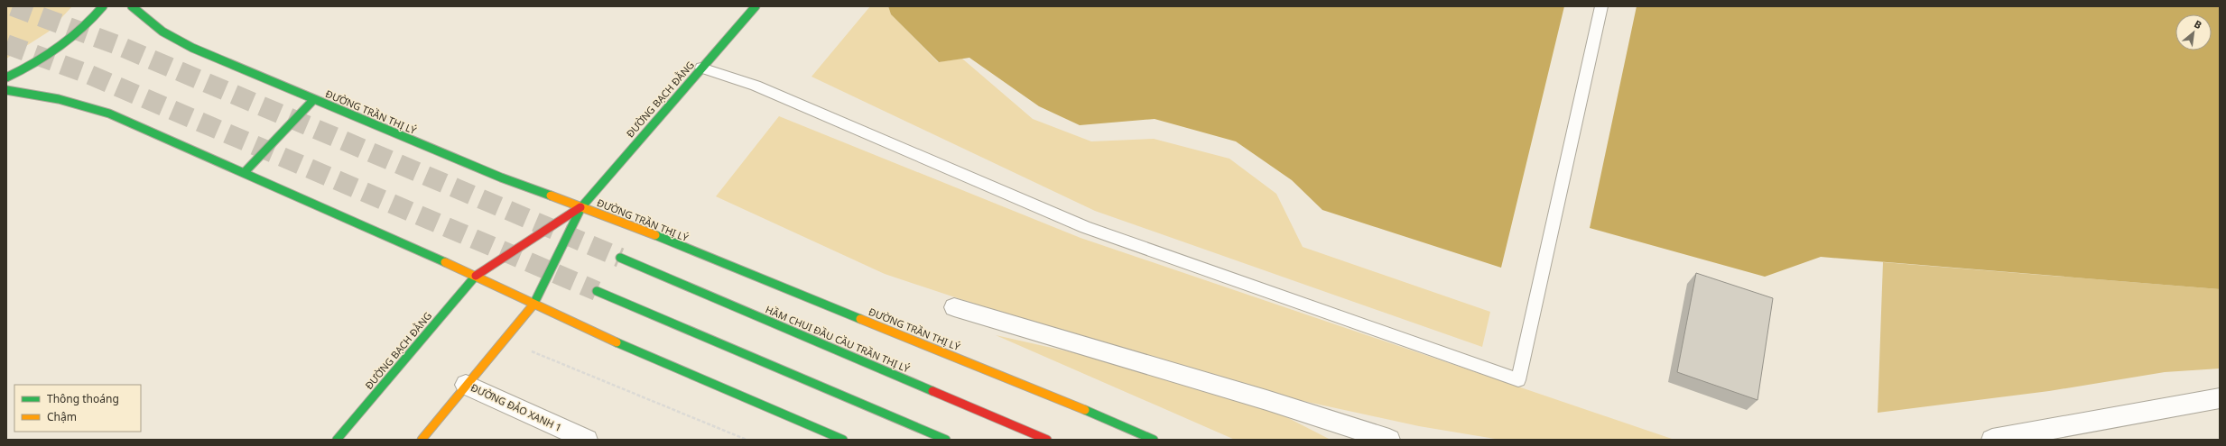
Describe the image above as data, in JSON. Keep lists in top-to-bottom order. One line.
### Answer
{"streets":{"main road":["ĐƯỜNG BẠCH ĐẰNG","ĐƯỜNG TRẦN THỊ LÝ","HẦM CHUI ĐẦU CẦU TRẦN THỊ LÝ"],"street":["ĐƯỜNG ĐẢO XANH 1"]},"crossings":[["ĐƯỜNG BẠCH ĐẰNG","ĐƯỜNG TRẦN THỊ LÝ"]],"legend":["Thông thoáng","Chậm"],"north":"top right"}
